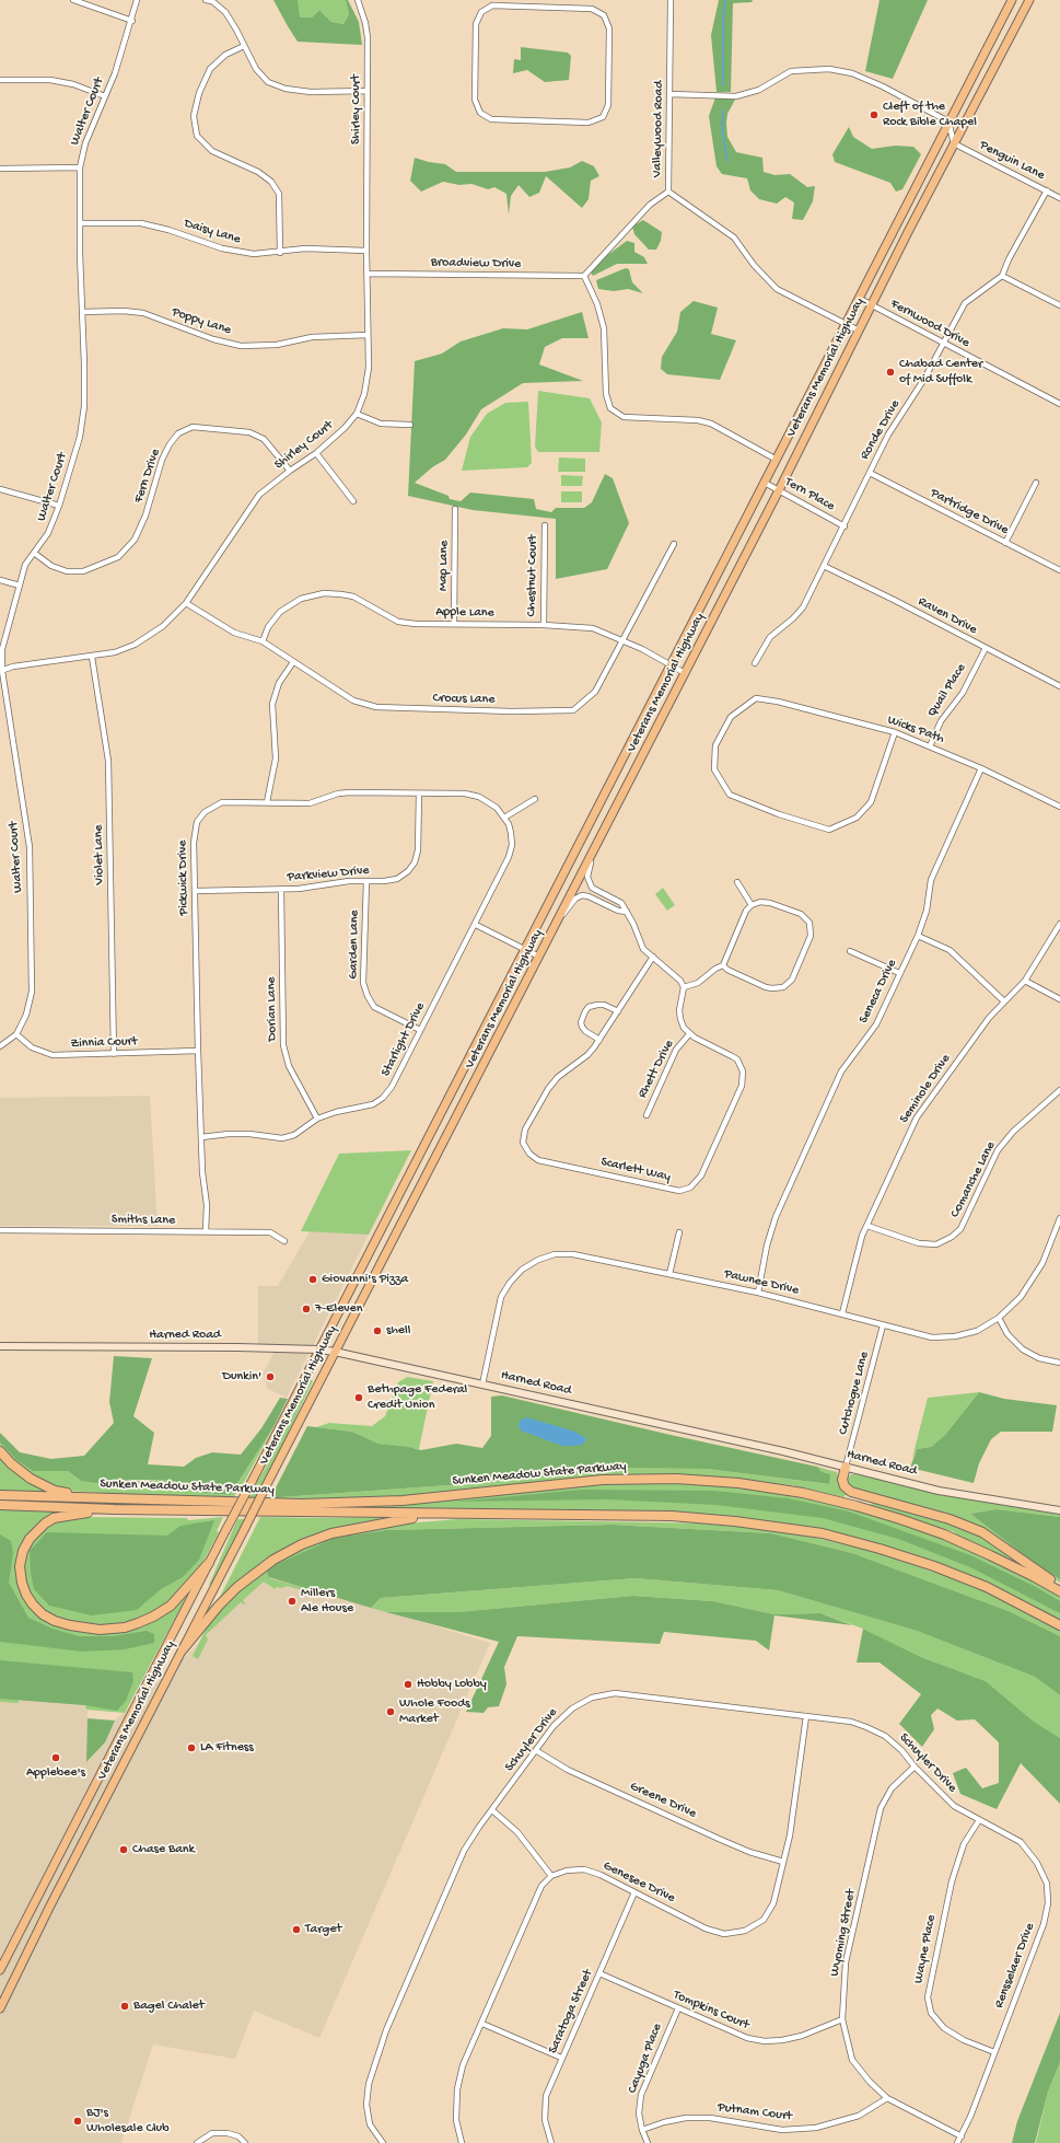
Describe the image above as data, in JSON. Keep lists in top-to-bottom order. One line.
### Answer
{"streets":{"highway":["Sunken Meadow State Parkway"],"main road":["Veterans Memorial Highway","Harned Road"],"street":["Shirley Court","Walter Court","Valleywood Road","Penguin Lane","Daisy Lane","Broadview Drive","Poppy Lane","Fernwood Drive","Ronde Drive","Fern Drive","Tern Place","Partridge Drive","Map Lane","Chestnut Court","Apple Lane","Raven Drive","Quail Place","Crocus Lane","Wicks Path","Violet Lane","Parkview Drive","Pickwick Drive","Garden Lane","Seneca Drive","Dorian Lane","Starlight Drive","Zinnia Court","Rhett Drive","Seminole Drive","Scarlett Way","Comanche Lane","Smiths Lane","Pawnee Drive","Cutchogue Lane","Schuyler Drive","Greene Drive","Genesee Drive","Wyoming Street","Wayne Place","Rensselaer Drive","Tompkins Court","Saratoga Street","Cayuga Place","Putnam Court"]},"crossings":[["Shirley Court","Walter Court"],["Shirley Court","Daisy Lane"],["Shirley Court","Broadview Drive"],["Shirley Court","Poppy Lane"],["Shirley Court","Fern Drive"],["Shirley Court","Crocus Lane"],["Shirley Court","Violet Lane"],["Walter Court","Daisy Lane"],["Walter Court","Poppy Lane"],["Walter Court","Fern Drive"],["Walter Court","Zinnia Court"],["Valleywood Road","Broadview Drive"],["Penguin Lane","Veterans Memorial Highway"],["Fernwood Drive","Veterans Memorial Highway"],["Fernwood Drive","Ronde Drive"],["Veterans Memorial Highway","Tern Place"],["Veterans Memorial Highway","Apple Lane"],["Veterans Memorial Highway","Harned Road"],["Ronde Drive","Tern Place"],["Ronde Drive","Partridge Drive"],["Ronde Drive","Raven Drive"],["Map Lane","Apple Lane"],["Chestnut Court","Apple Lane"],["Apple Lane","Crocus Lane"],["Raven Drive","Quail Place"],["Quail Place","Wicks Path"],["Wicks Path","Seneca Drive"],["Violet Lane","Zinnia Court"],["Parkview Drive","Pickwick Drive"],["Parkview Drive","Garden Lane"],["Parkview Drive","Dorian Lane"],["Pickwick Drive","Starlight Drive"],["Pickwick Drive","Zinnia Court"],["Pickwick Drive","Smiths Lane"],["Garden Lane","Starlight Drive"],["Seneca Drive","Pawnee Drive"],["Dorian Lane","Starlight Drive"],["Rhett Drive","Scarlett Way"],["Seminole Drive","Comanche Lane"],["Seminole Drive","Pawnee Drive"],["Pawnee Drive","Harned Road"],["Pawnee Drive","Cutchogue Lane"],["Harned Road","Cutchogue Lane"],["Schuyler Drive","Greene Drive"],["Schuyler Drive","Genesee Drive"],["Schuyler Drive","Wyoming Street"],["Schuyler Drive","Wayne Place"],["Schuyler Drive","Rensselaer Drive"],["Greene Drive","Genesee Drive"],["Genesee Drive","Saratoga Street"],["Wyoming Street","Rensselaer Drive"],["Wyoming Street","Tompkins Court"],["Wyoming Street","Putnam Court"],["Wayne Place","Rensselaer Drive"],["Tompkins Court","Saratoga Street"],["Tompkins Court","Cayuga Place"],["Cayuga Place","Putnam Court"]],"places":["Cleft of the Rock Bible Chapel","Chabad Center of Mid Suffolk","Giovanni's Pizza","7-Eleven","shell","Dunkin'","Bethpage Federal Credit Union","Millers Ale House","Hobby Lobby","Whole Foods Market","LA Fitness","Applebee's","Chase Bank","Target","Bagel Chalet","BJ's Wholesale Club"]}
